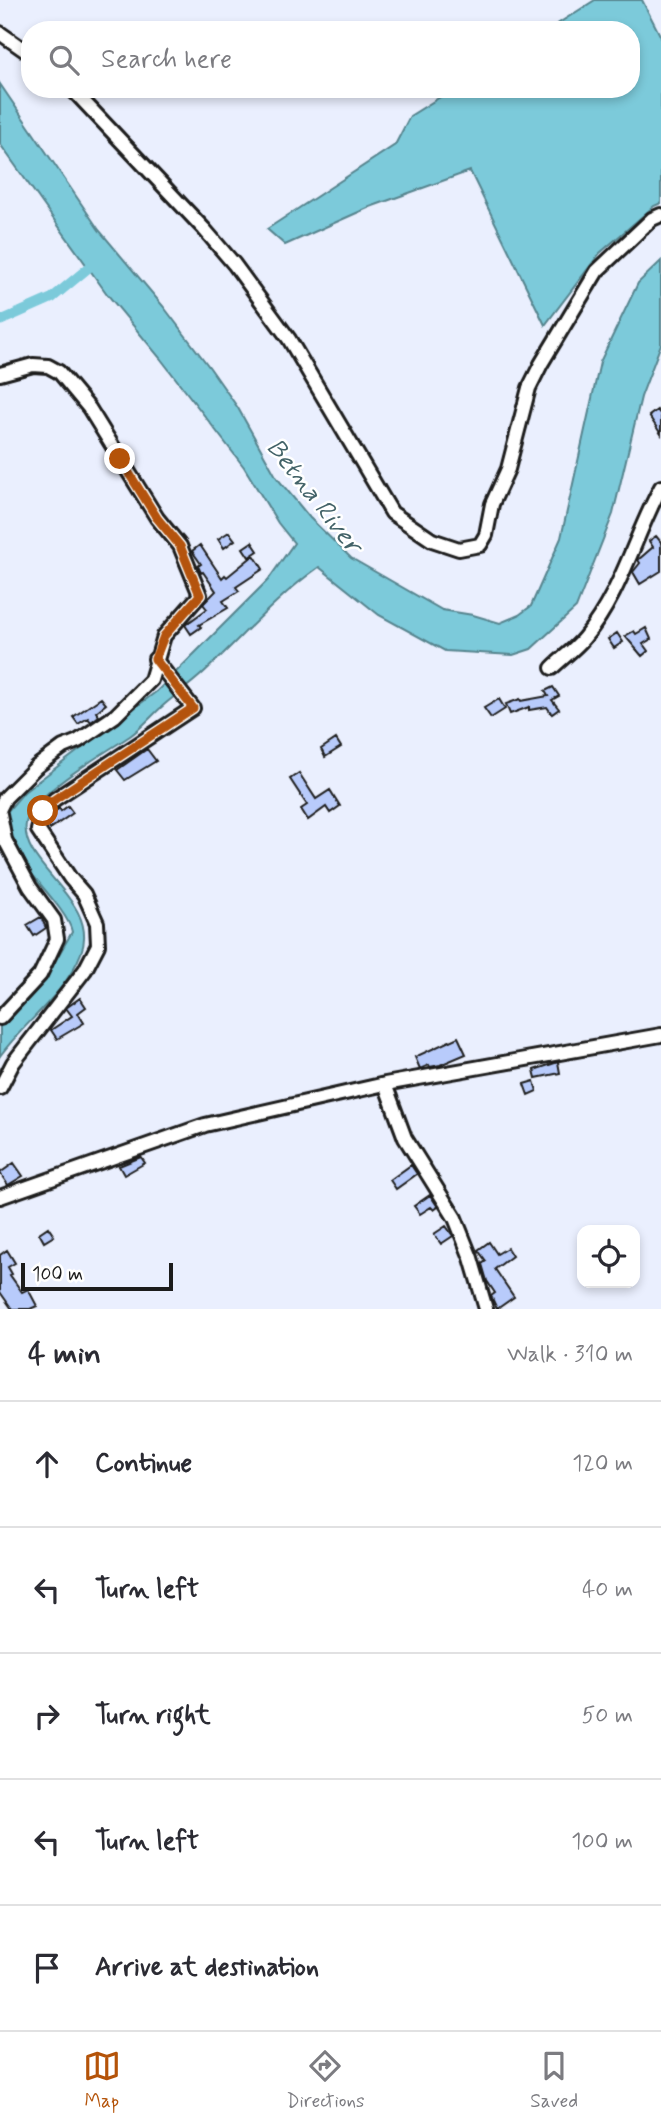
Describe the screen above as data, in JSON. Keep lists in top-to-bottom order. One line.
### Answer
{"water":["Betna River"],"scale_bar":"100 m","page":{"search":"Search here","scale":"100 m","heading":["4 min","Walk · 310 m"],"list":[["Continue","120 m"],["Turn left","40 m"],["Turn right","50 m"],["Turn left","100 m"],"Arrive at destination"],"nav":["Map","Directions","Saved"]}}
